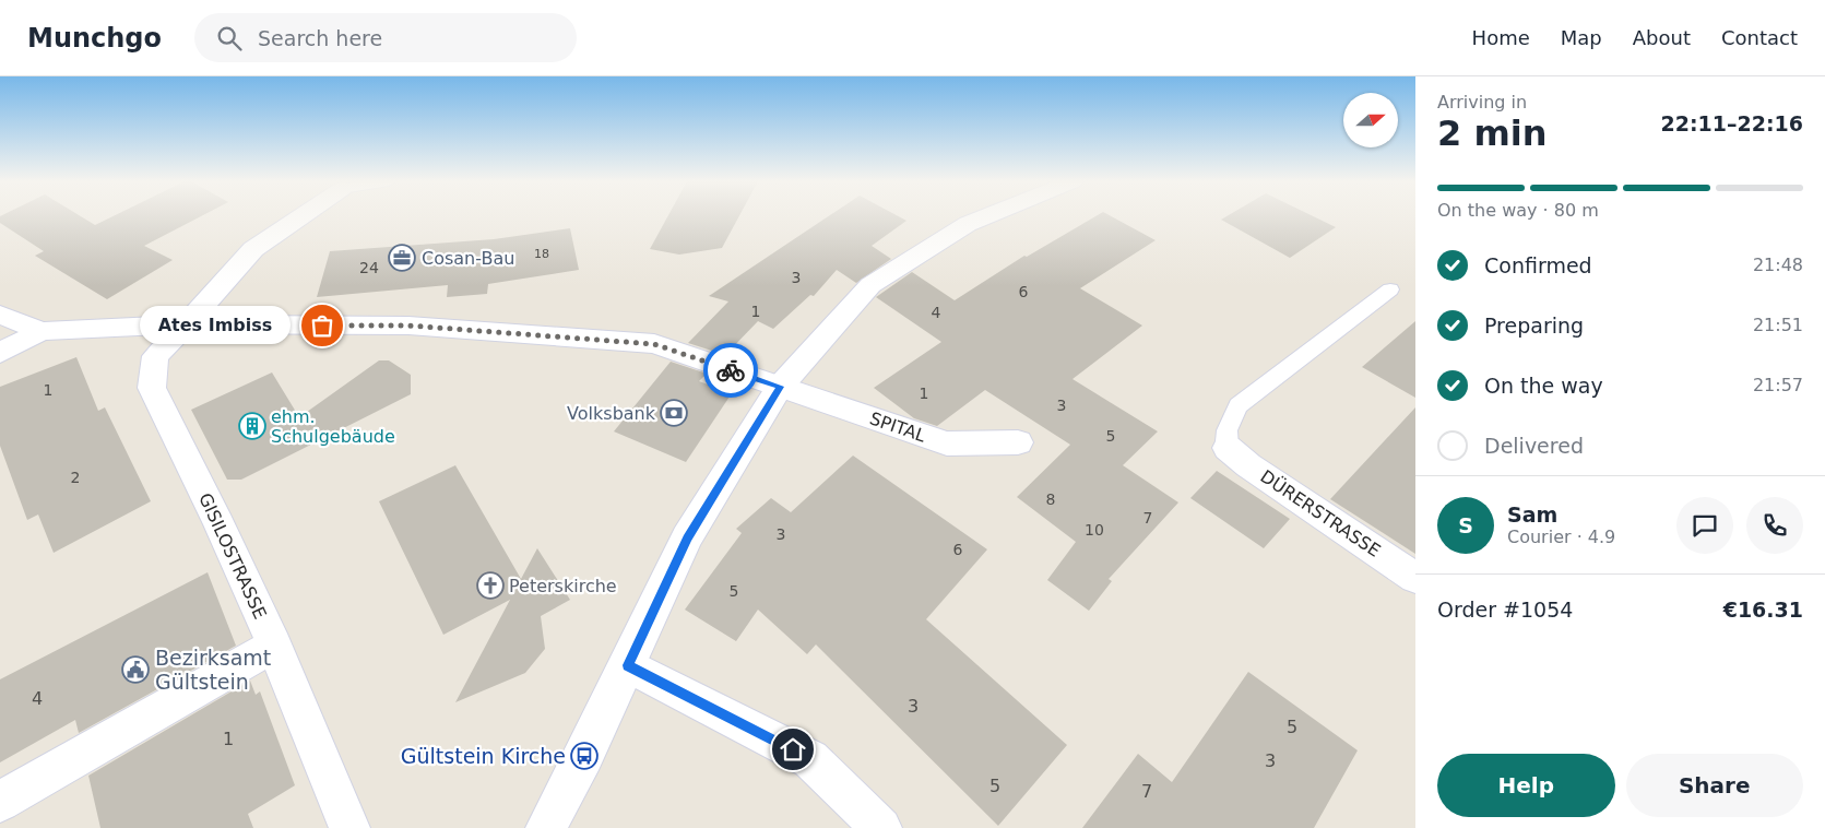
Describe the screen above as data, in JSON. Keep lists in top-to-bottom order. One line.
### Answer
{"streets":{"street":["SPITAL","DÜRERSTRASSE","GISILOSTRASSE"]},"crossings":[["SPITAL","GISILOSTRASSE"]],"places":{"office":["Cosan-Bau"],"other":["Ates Imbiss"],"bank":["Volksbank"],"building":["ehm. Schulgebäude"],"church":["Peterskirche"],"public building":["Bezirksamt Gültstein"],"bus stop":["Gültstein Kirche"]},"house_numbers":["18","24","3","6","1","4","1","1","3","5","2","8","7","10","3","6","5","4","3","5","1","3","5","7"],"north":"right","page":{"header":"Munchgo","search":"Search here","nav":["Home","Map","About","Contact"],"heading":["2 min","Arriving in","22:11–22:16"],"panel":["Sam","Courier · 4.9","Order #1054","€16.31"],"bar":"On the way · 80 m","list":[["Confirmed","21:48"],["Preparing","21:51"],["On the way","21:57"],"Delivered"],"bubble":"Ates Imbiss","round":"S","buttons":["Help","Share"]}}
